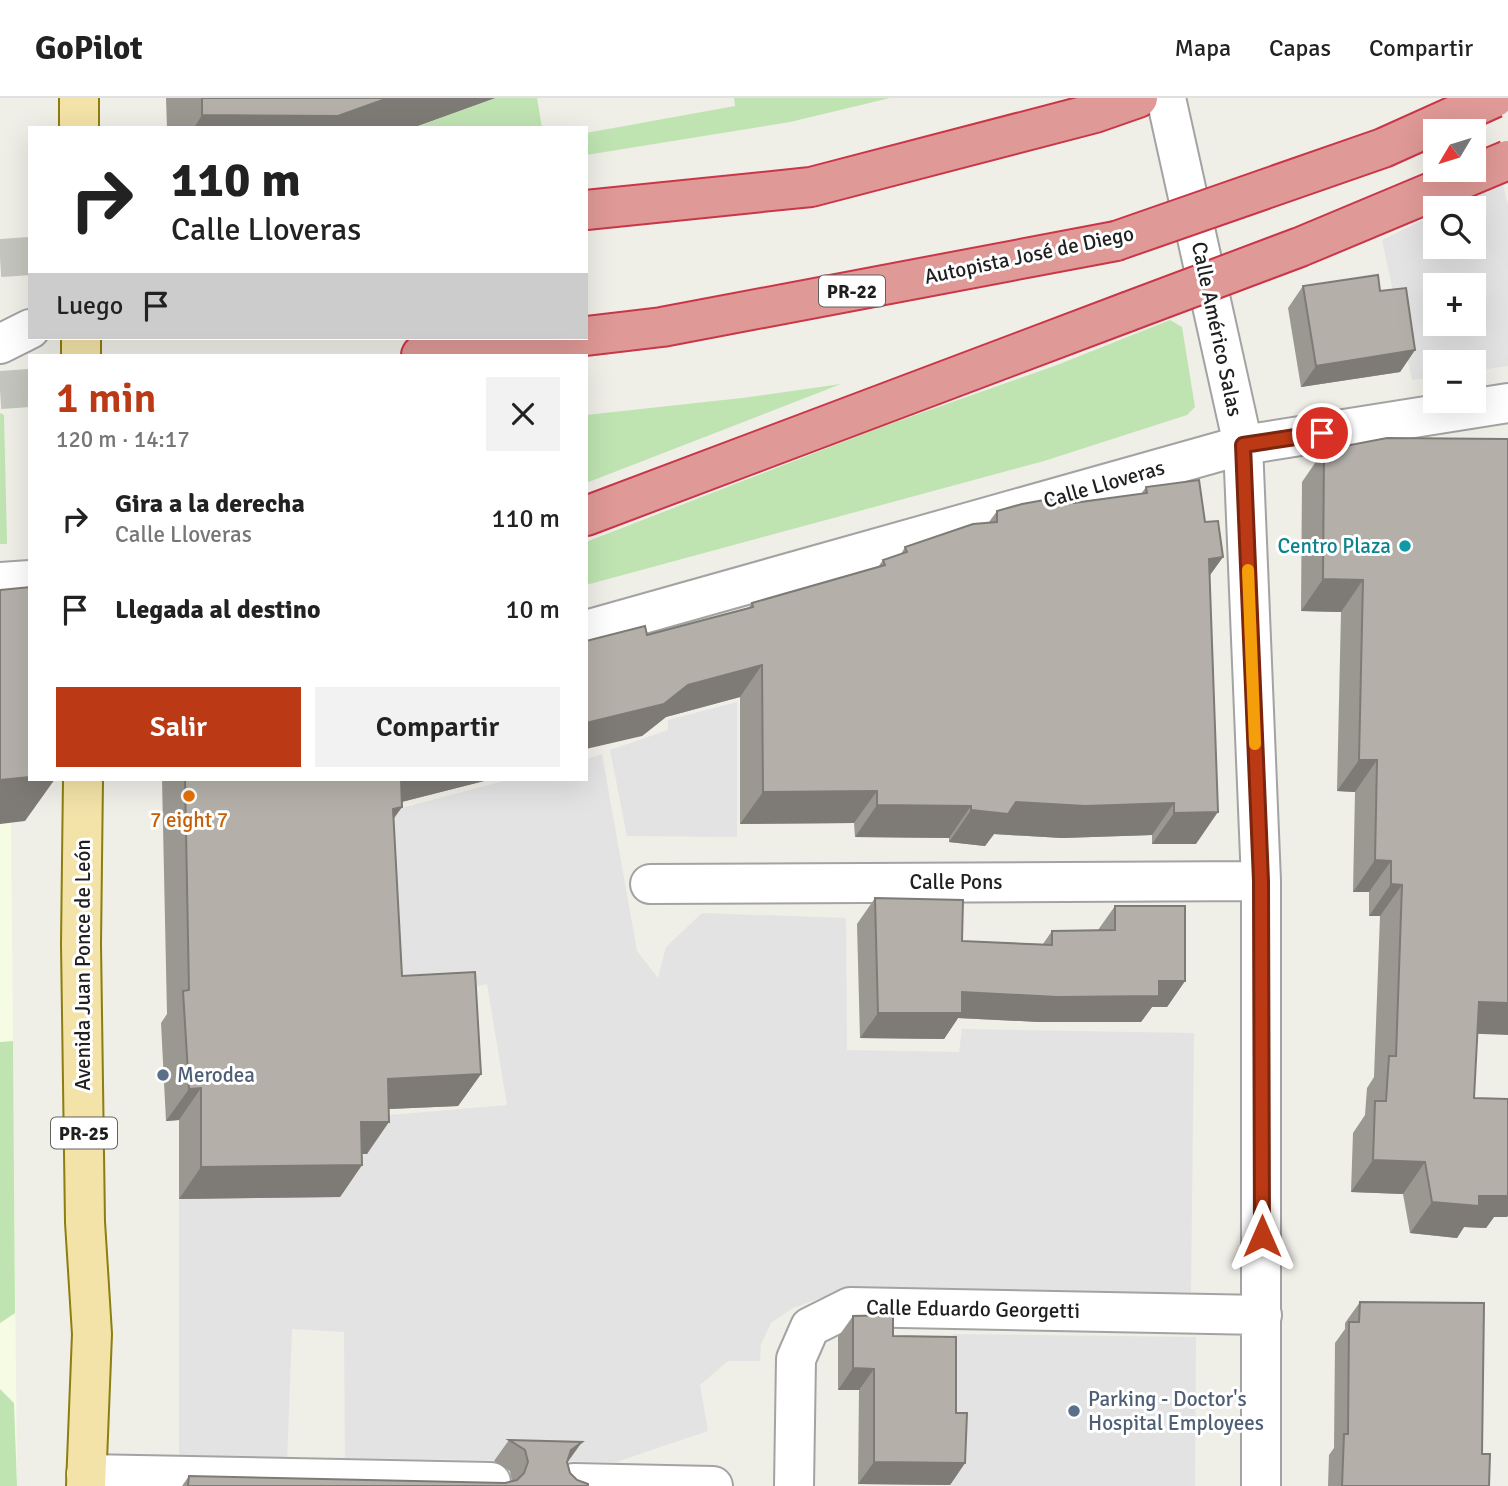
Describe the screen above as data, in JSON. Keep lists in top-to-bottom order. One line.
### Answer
{"streets":{"highway":["Autopista José de Diego","PR-22"],"main road":["Avenida Juan Ponce de León","PR-25"],"street":["Calle Américo Salas","Calle Lloveras","Calle Pons","Calle Eduardo Georgetti"]},"crossings":[["Calle Américo Salas","Calle Lloveras"],["Calle Américo Salas","Calle Pons"],["Calle Américo Salas","Calle Eduardo Georgetti"]],"places":["Centro Plaza","7 eight 7","Merodea","Parking - Doctor's Hospital Employees"],"north":"bottom left","page":{"header":"GoPilot","nav":["Mapa","Capas","Compartir"],"map_buttons":["+","−"],"turn":["110 m","Calle Lloveras"],"then":"Luego","heading":["1 min","120 m · 14:17"],"list":[{"name":"Gira a la derecha","note":"Calle Lloveras","value":"110 m"},{"name":"Llegada al destino","value":"10 m"}],"buttons":["Salir","Compartir"]}}
